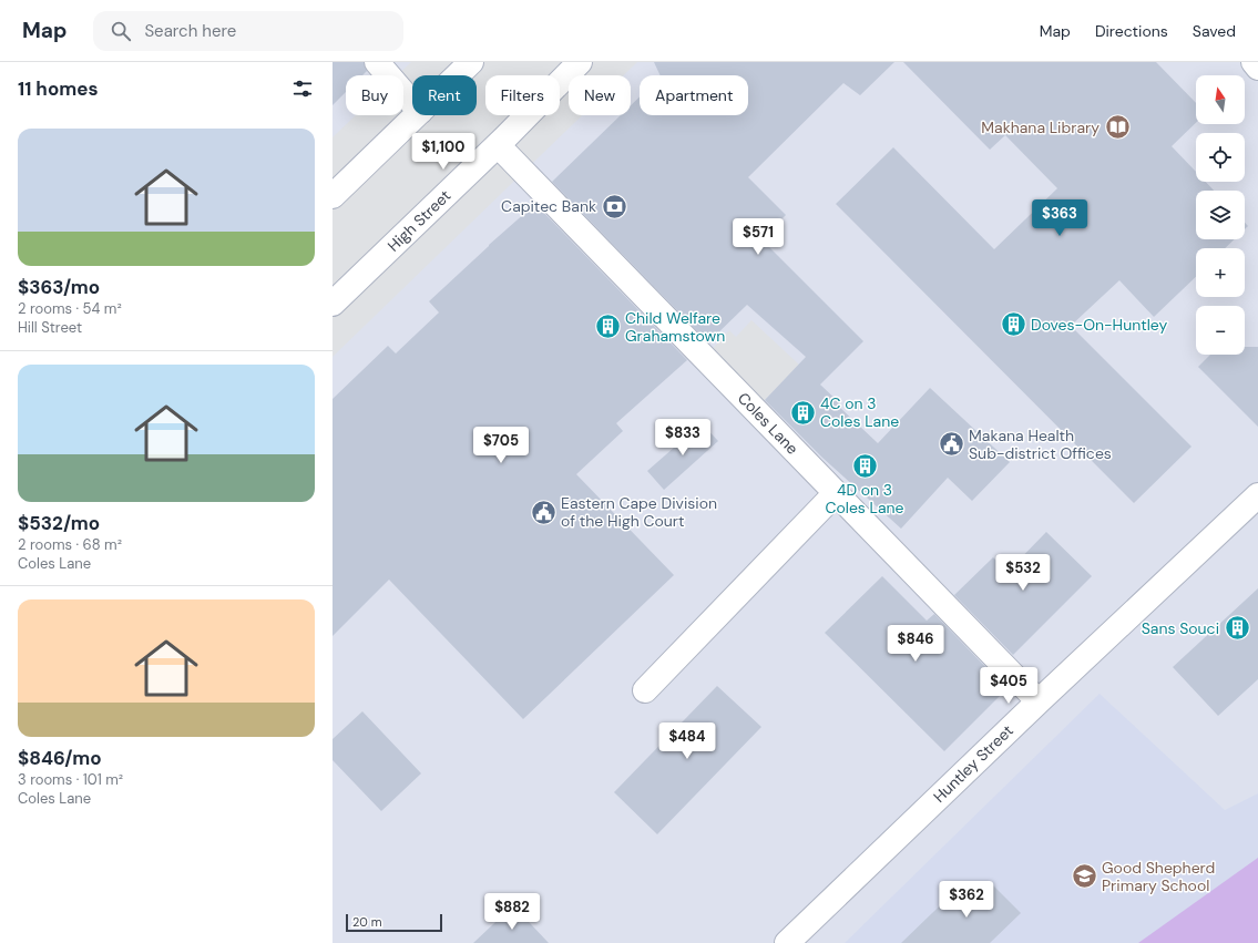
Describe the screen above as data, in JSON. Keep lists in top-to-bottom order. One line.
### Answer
{"streets":{"street":["High Street","Coles Lane","Huntley Street"]},"crossings":[["High Street","Coles Lane"],["Coles Lane","Huntley Street"]],"places":{"library":["Makhana Library"],"bank":["Capitec Bank"],"building":["Doves-On-Huntley","Child Welfare Grahamstown","4C on 3 Coles Lane","4D on 3 Coles Lane","Sans Souci"],"public building":["Makana Health Sub-district Offices","Eastern Cape Division of the High Court"],"school or university":["Good Shepherd Primary School"]},"scale_bar":"20 m","north":"top","page":{"header":"Map","search":"Search here","nav":["Map","Directions","Saved"],"heading":"11 homes","map_buttons":["+","−"],"chip":["Buy","Rent","Filters","New","Apartment"],"list":[{"name":"$363/mo","note":"2 rooms · 54 m² · Hill Street"},{"name":"$532/mo","note":"2 rooms · 68 m² · Coles Lane"},{"name":"$846/mo","note":"3 rooms · 101 m² · Coles Lane"}],"price":["$1,100","$363","$571","$833","$705","$532","$846","$405","$484","$362","$882"],"scale":"20 m"}}
